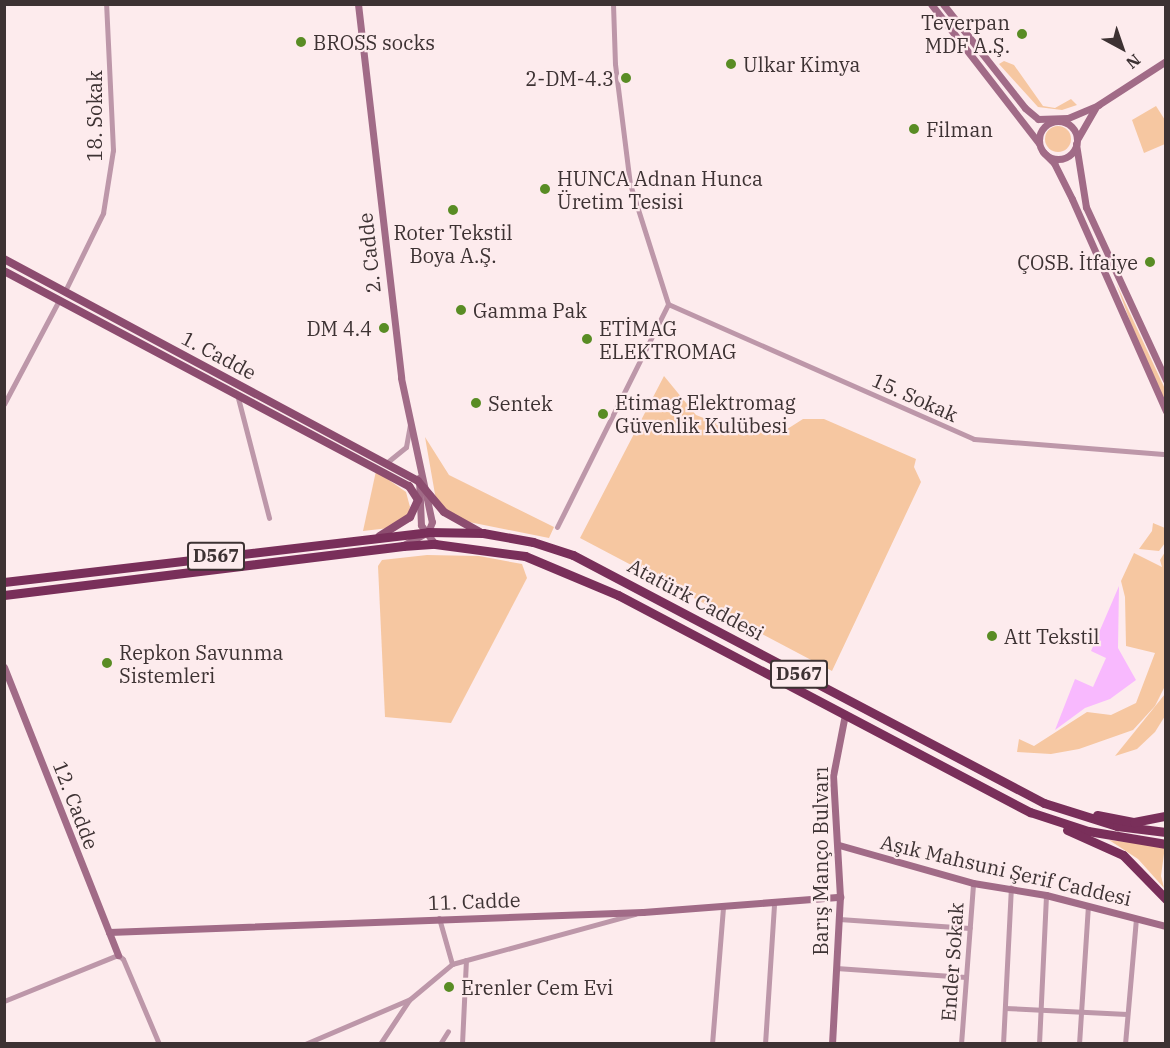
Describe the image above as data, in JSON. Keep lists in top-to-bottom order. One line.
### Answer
{"streets":{"highway":["D567","Atatürk Caddesi"],"main road":["1. Cadde"],"street":["18. Sokak","2. Cadde","15. Sokak","12. Cadde","Barış Manço Bulvarı","Aşık Mahsuni Şerif Caddesi","11. Cadde","Ender Sokak"]},"crossings":[["18. Sokak","1. Cadde"],["2. Cadde","D567"],["2. Cadde","Atatürk Caddesi"],["D567","Atatürk Caddesi"],["D567","Barış Manço Bulvarı"],["12. Cadde","11. Cadde"],["Barış Manço Bulvarı","Aşık Mahsuni Şerif Caddesi"],["Barış Manço Bulvarı","11. Cadde"],["Aşık Mahsuni Şerif Caddesi","Ender Sokak"]],"places":["Teverpan MDF A.Ş.","BROSS socks","Ulkar Kimya","2-DM-4.3","Filman","HUNCA Adnan Hunca Üretim Tesisi","Roter Tekstil Boya A.Ş.","ÇOSB. İtfaiye","Gamma Pak","DM 4.4","ETİMAG ELEKTROMAG","Sentek","Etimag Elektromag Güvenlik Kulübesi","Att Tekstil","Repkon Savunma Sistemleri","Erenler Cem Evi"],"north":"bottom right"}
